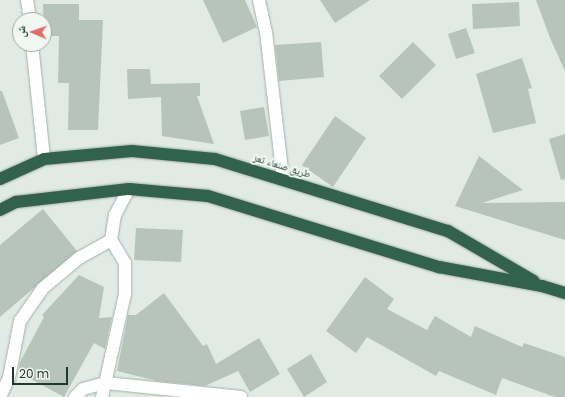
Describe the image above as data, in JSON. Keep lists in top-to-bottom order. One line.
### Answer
{"streets":{"highway":["طريق صنعاء تعز"]},"scale_bar":"20 m","north":"left"}
